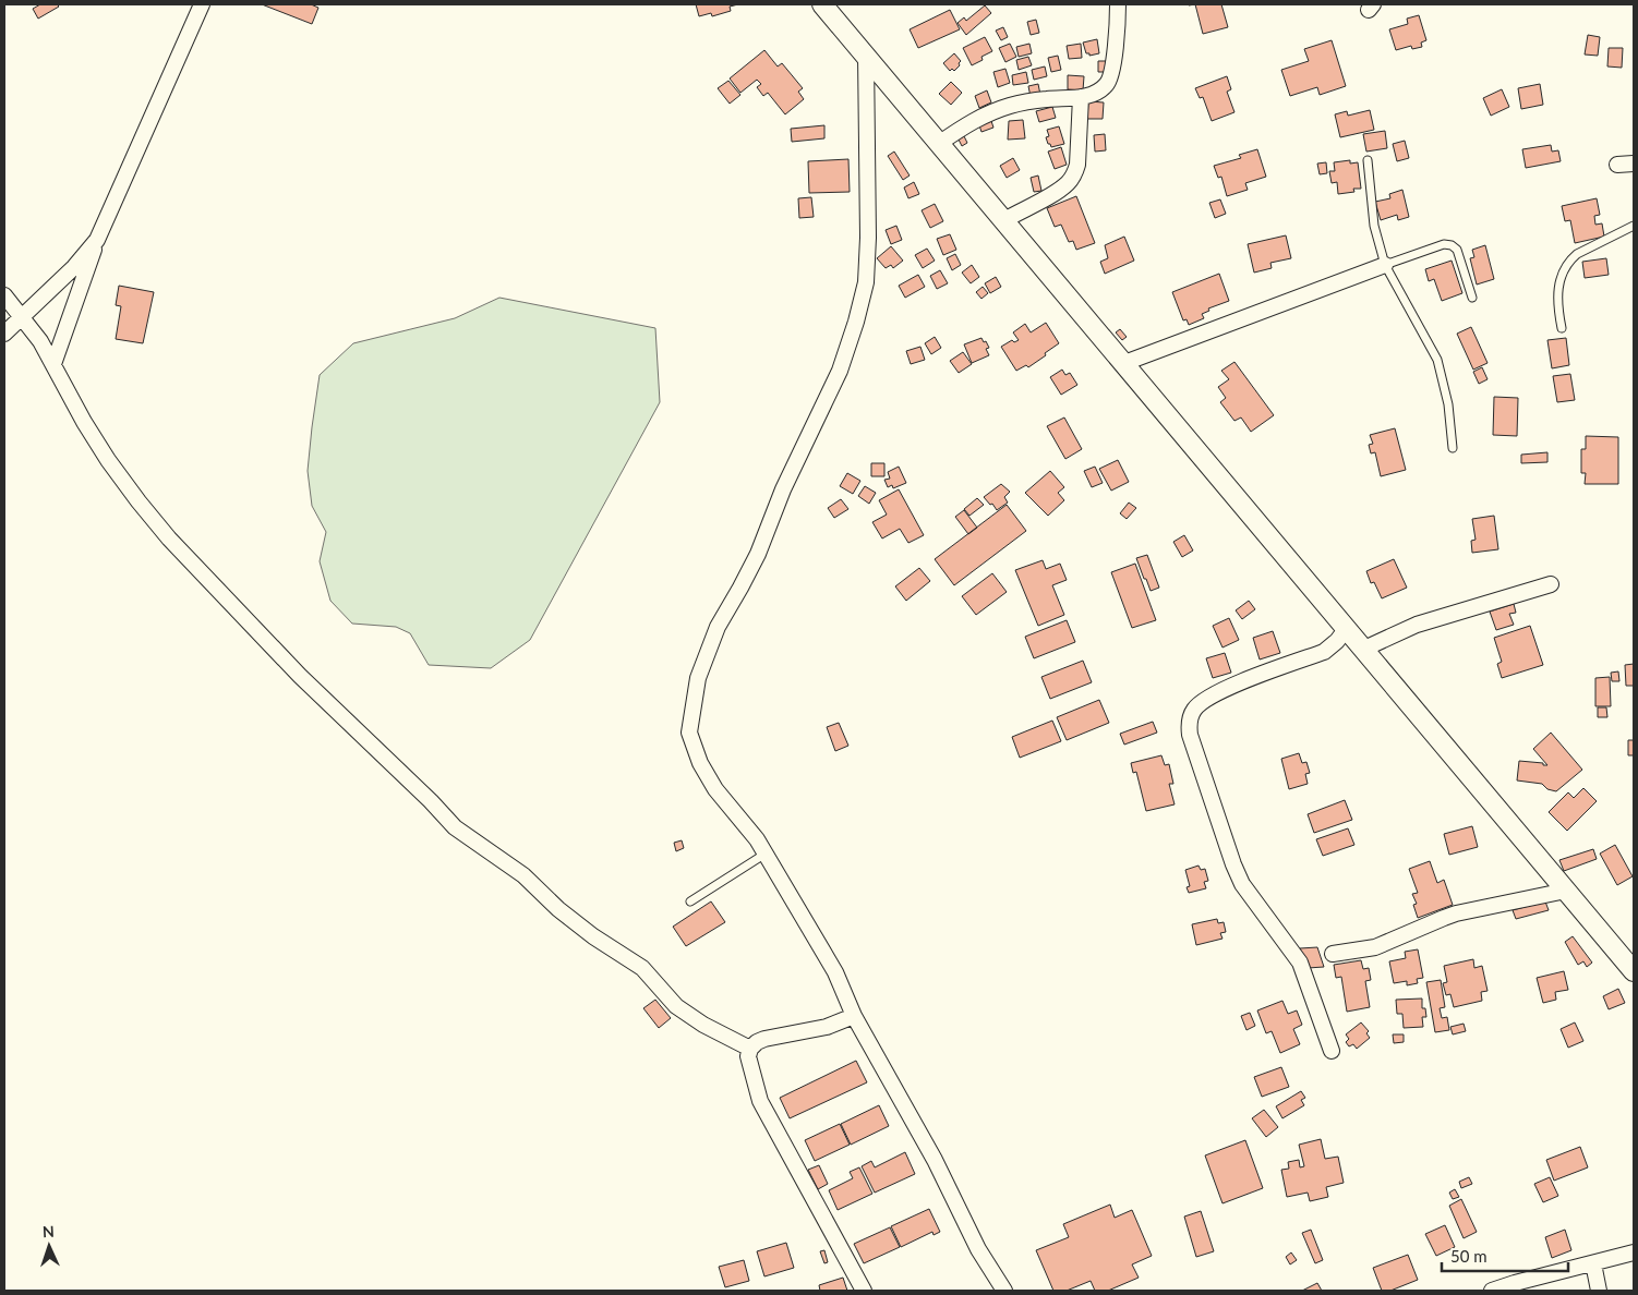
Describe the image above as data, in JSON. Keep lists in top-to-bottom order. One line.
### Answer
{"scale_bar":"50 m","north":"top"}
